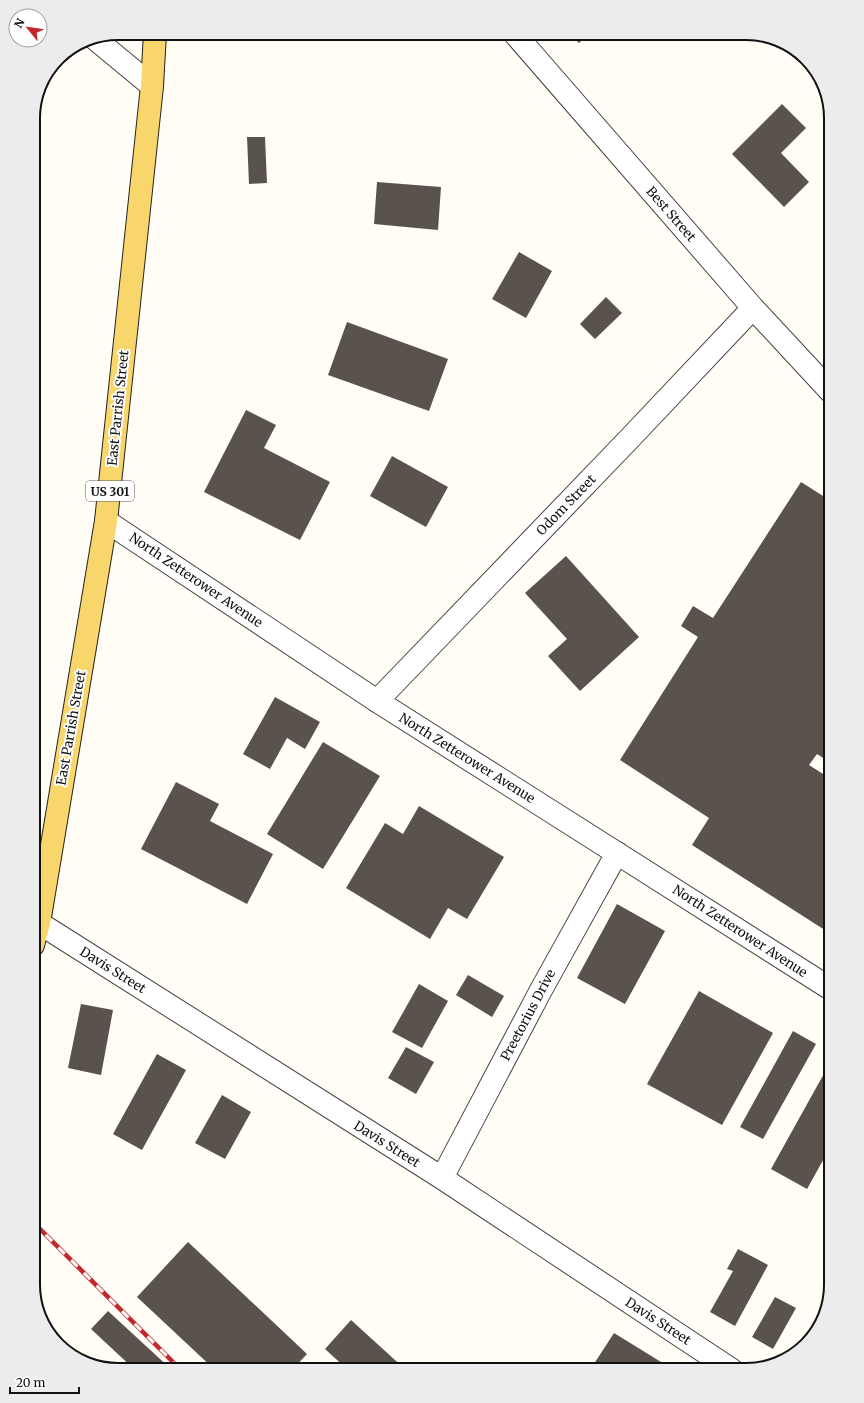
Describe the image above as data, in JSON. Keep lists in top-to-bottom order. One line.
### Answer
{"streets":{"main road":["East Parrish Street","US 301"],"street":["Best Street","Odom Street","North Zetterower Avenue","Davis Street","Preetorius Drive"]},"crossings":[["Best Street","Odom Street"],["East Parrish Street","North Zetterower Avenue"],["Odom Street","North Zetterower Avenue"],["North Zetterower Avenue","Preetorius Drive"],["Davis Street","Preetorius Drive"]],"scale_bar":"20 m","north":"top left"}
